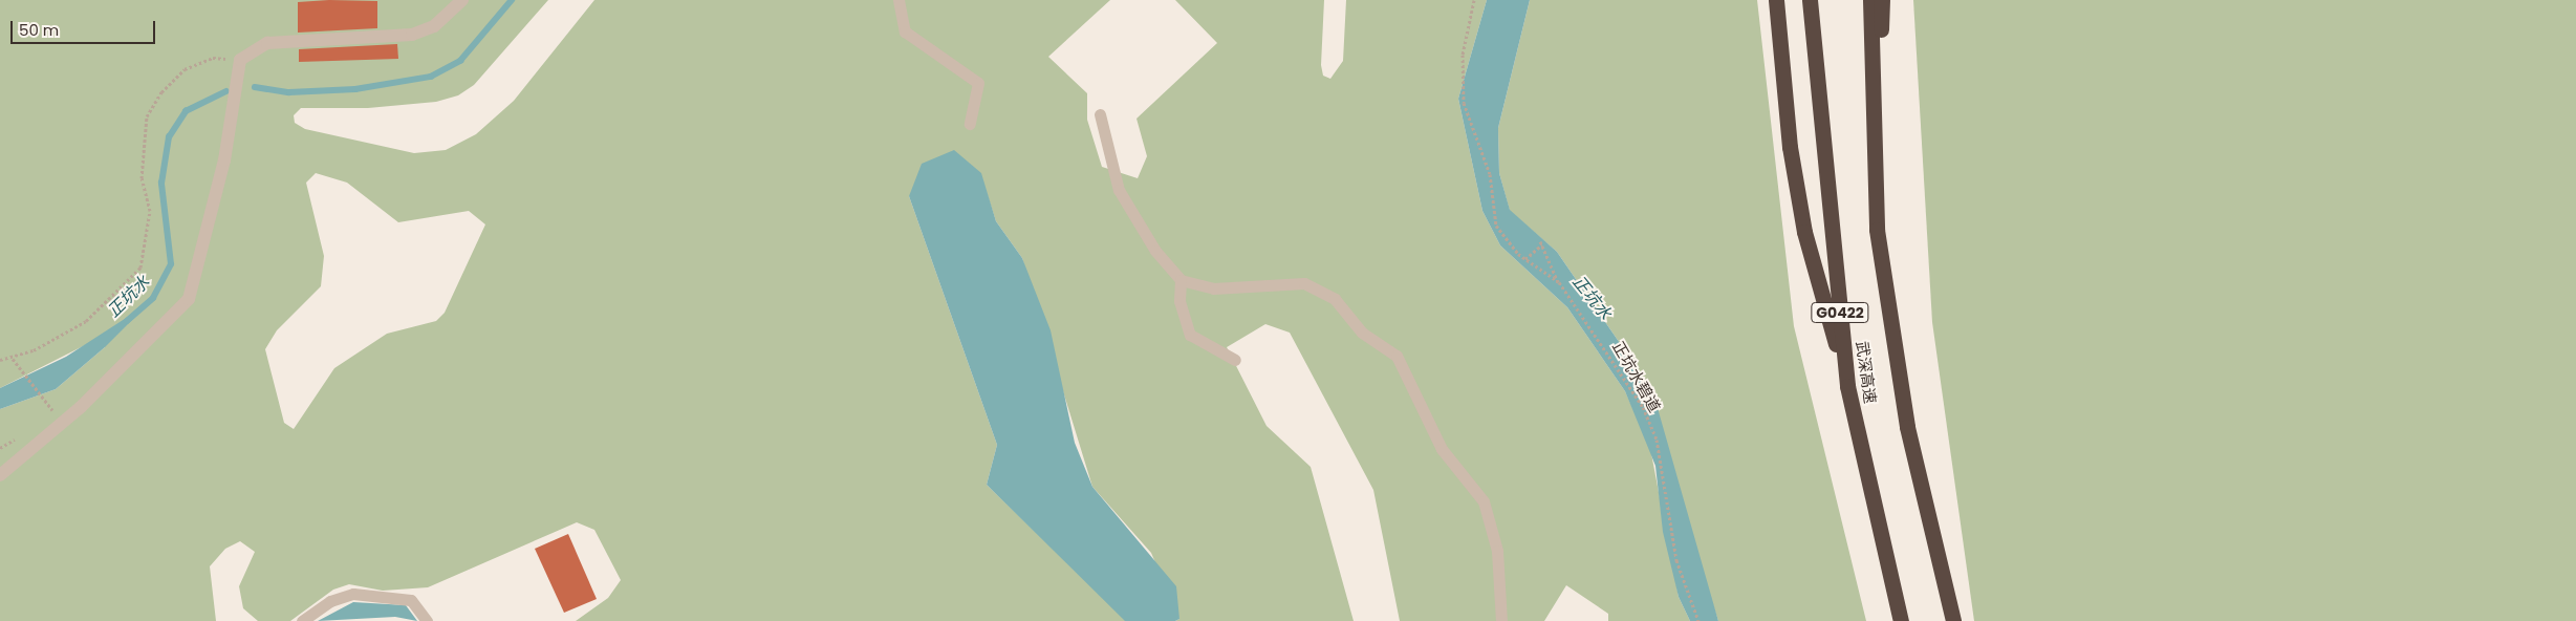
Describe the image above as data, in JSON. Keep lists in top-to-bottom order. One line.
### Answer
{"streets":{"highway":["G0422","武深高速"],"path":["正坑水碧道"]},"water":["正坑水"],"scale_bar":"50 m"}
